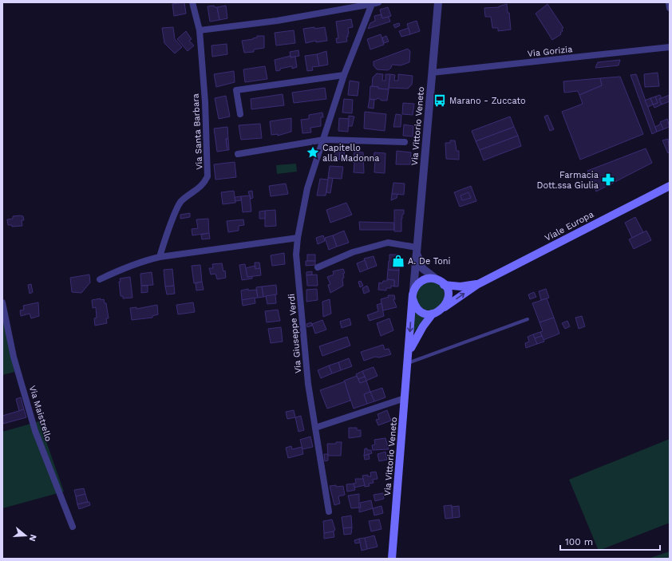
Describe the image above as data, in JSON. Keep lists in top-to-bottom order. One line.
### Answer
{"streets":{"main road":["Via Vittorio Veneto","Viale Europa"],"street":["Via Gorizia","Via Santa Barbara","Via Giuseppe Verdi","Via Maistrello"]},"crossings":[["Via Gorizia","Via Vittorio Veneto"],["Via Vittorio Veneto","Viale Europa"],["Via Santa Barbara","Via Giuseppe Verdi"]],"places":{"bus stop":["Marano - Zuccato"],"place":["Capitello alla Madonna"],"pharmacy":["Farmacia Dott.ssa Giulia"],"shop":["A. De Toni"]},"scale_bar":"100 m","north":"right"}
